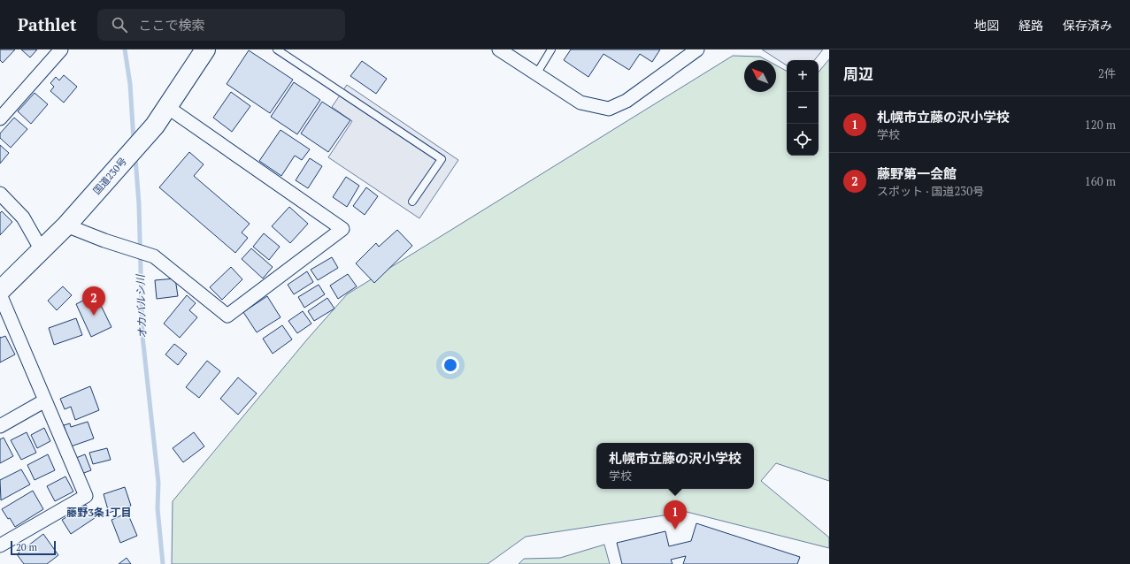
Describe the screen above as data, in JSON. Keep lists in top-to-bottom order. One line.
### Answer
{"streets":{"highway":["国道230号"]},"districts":["藤野3条1丁目"],"water":["オカバルシ川"],"scale_bar":"20 m","north":"top left","page":{"header":"Pathlet","search":"ここで検索","nav":["地図","経路","保存済み"],"heading":["周辺","2件"],"map_buttons":["+","−"],"list":[{"mark":"1","name":"札幌市立藤の沢小学校","note":"学校","value":"120 m"},{"mark":"2","name":"藤野第一会館","note":"スポット · 国道230号","value":"160 m"}],"pins":["2","1"],"popup":["札幌市立藤の沢小学校","学校"],"scale":"20 m"}}
